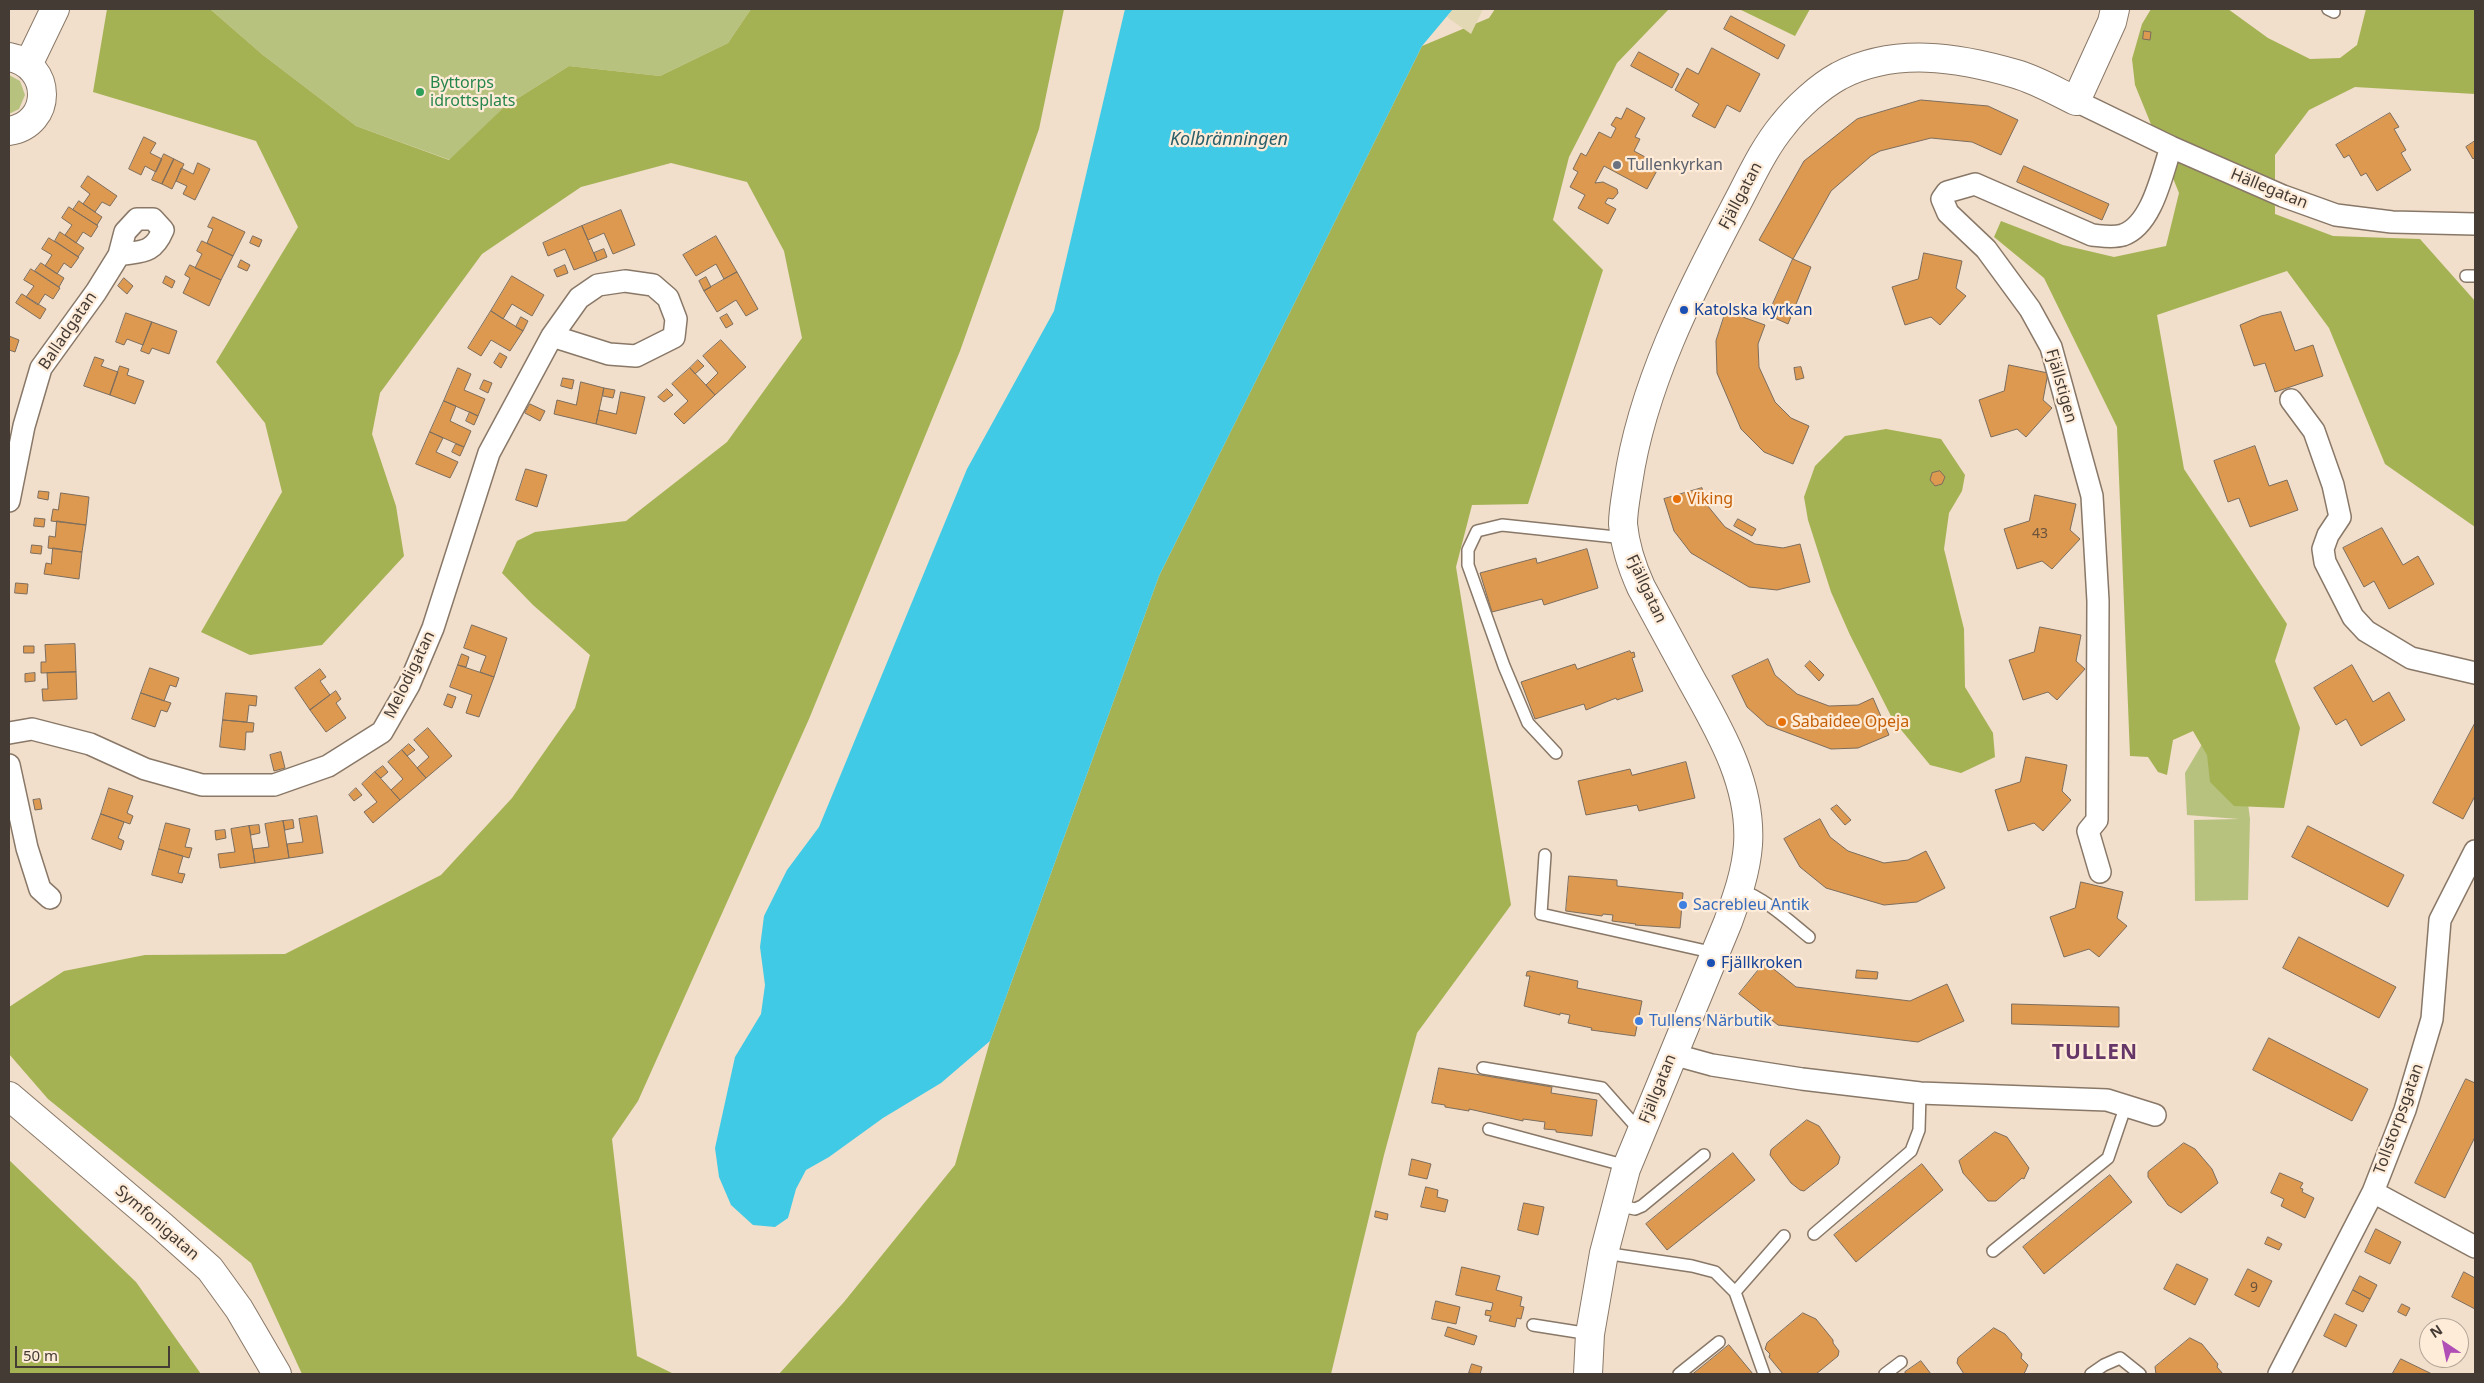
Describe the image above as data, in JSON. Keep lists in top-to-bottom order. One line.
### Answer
{"streets":{"street":["Hällegatan","Fjällgatan","Balladgatan","Fjällstigen","Melodigatan","Tollstorpsgatan","Symfonigatan"]},"crossings":[["Hällegatan","Fjällgatan"],["Hällegatan","Fjällstigen"]],"districts":["TULLEN"],"water":["Kolbränningen"],"places":["Byttorps idrottsplats","Tullenkyrkan","Katolska kyrkan","Viking","Sabaidee Opeja","Sacrebleu Antik","Fjällkroken","Tullens Närbutik"],"house_numbers":["43","9"],"scale_bar":"50 m","north":"top left"}
